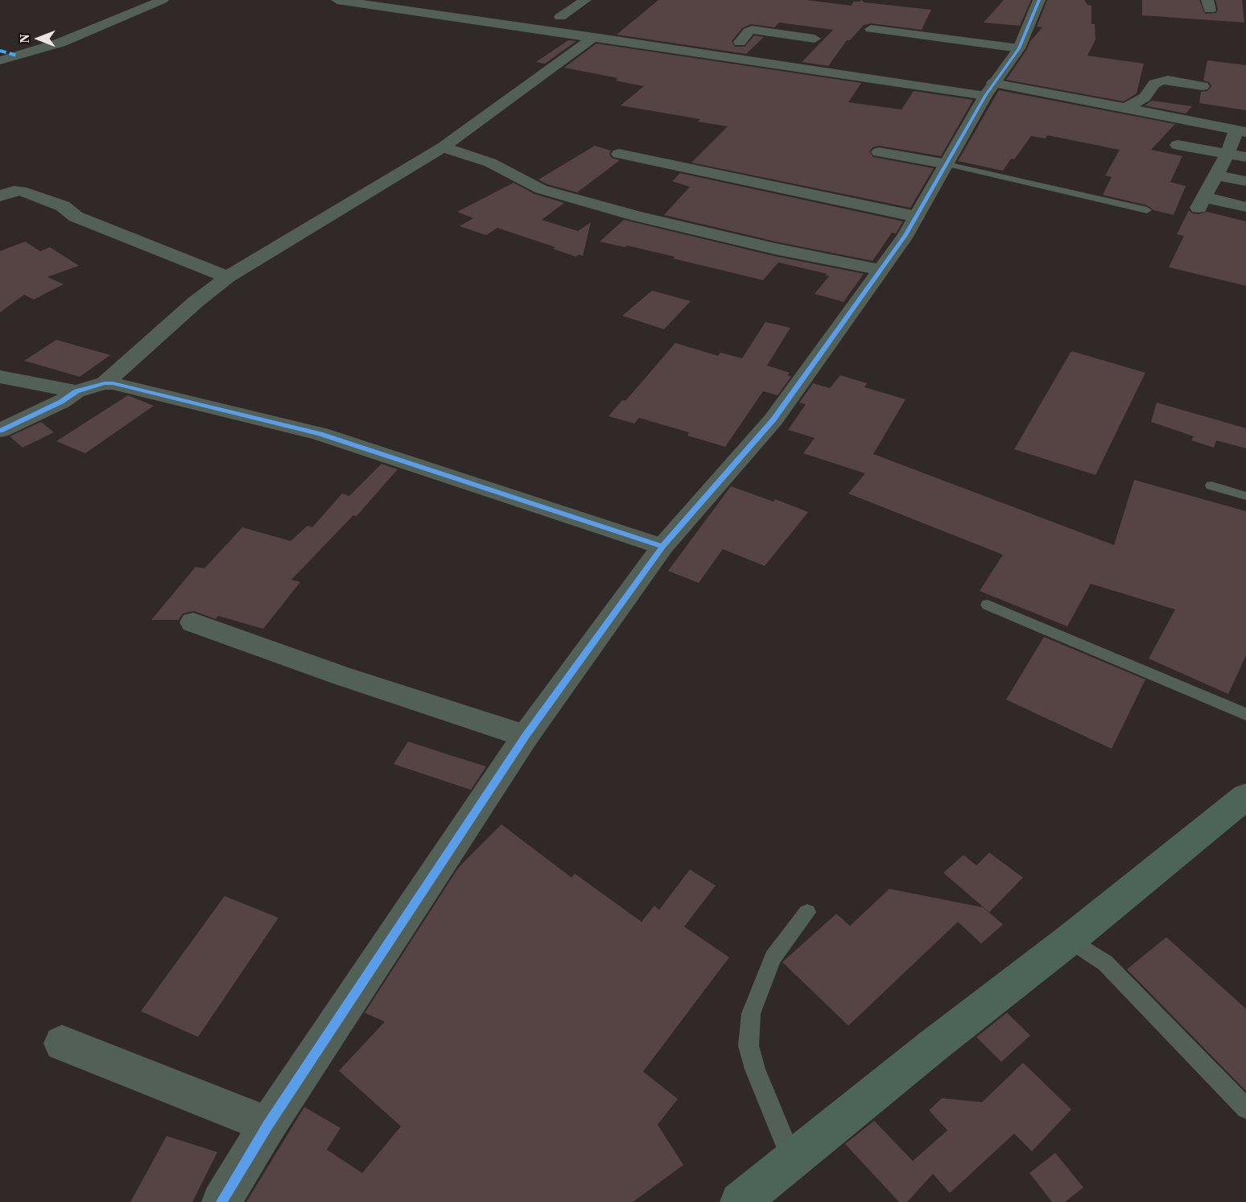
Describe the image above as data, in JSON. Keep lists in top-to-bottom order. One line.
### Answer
{"north":"left"}
